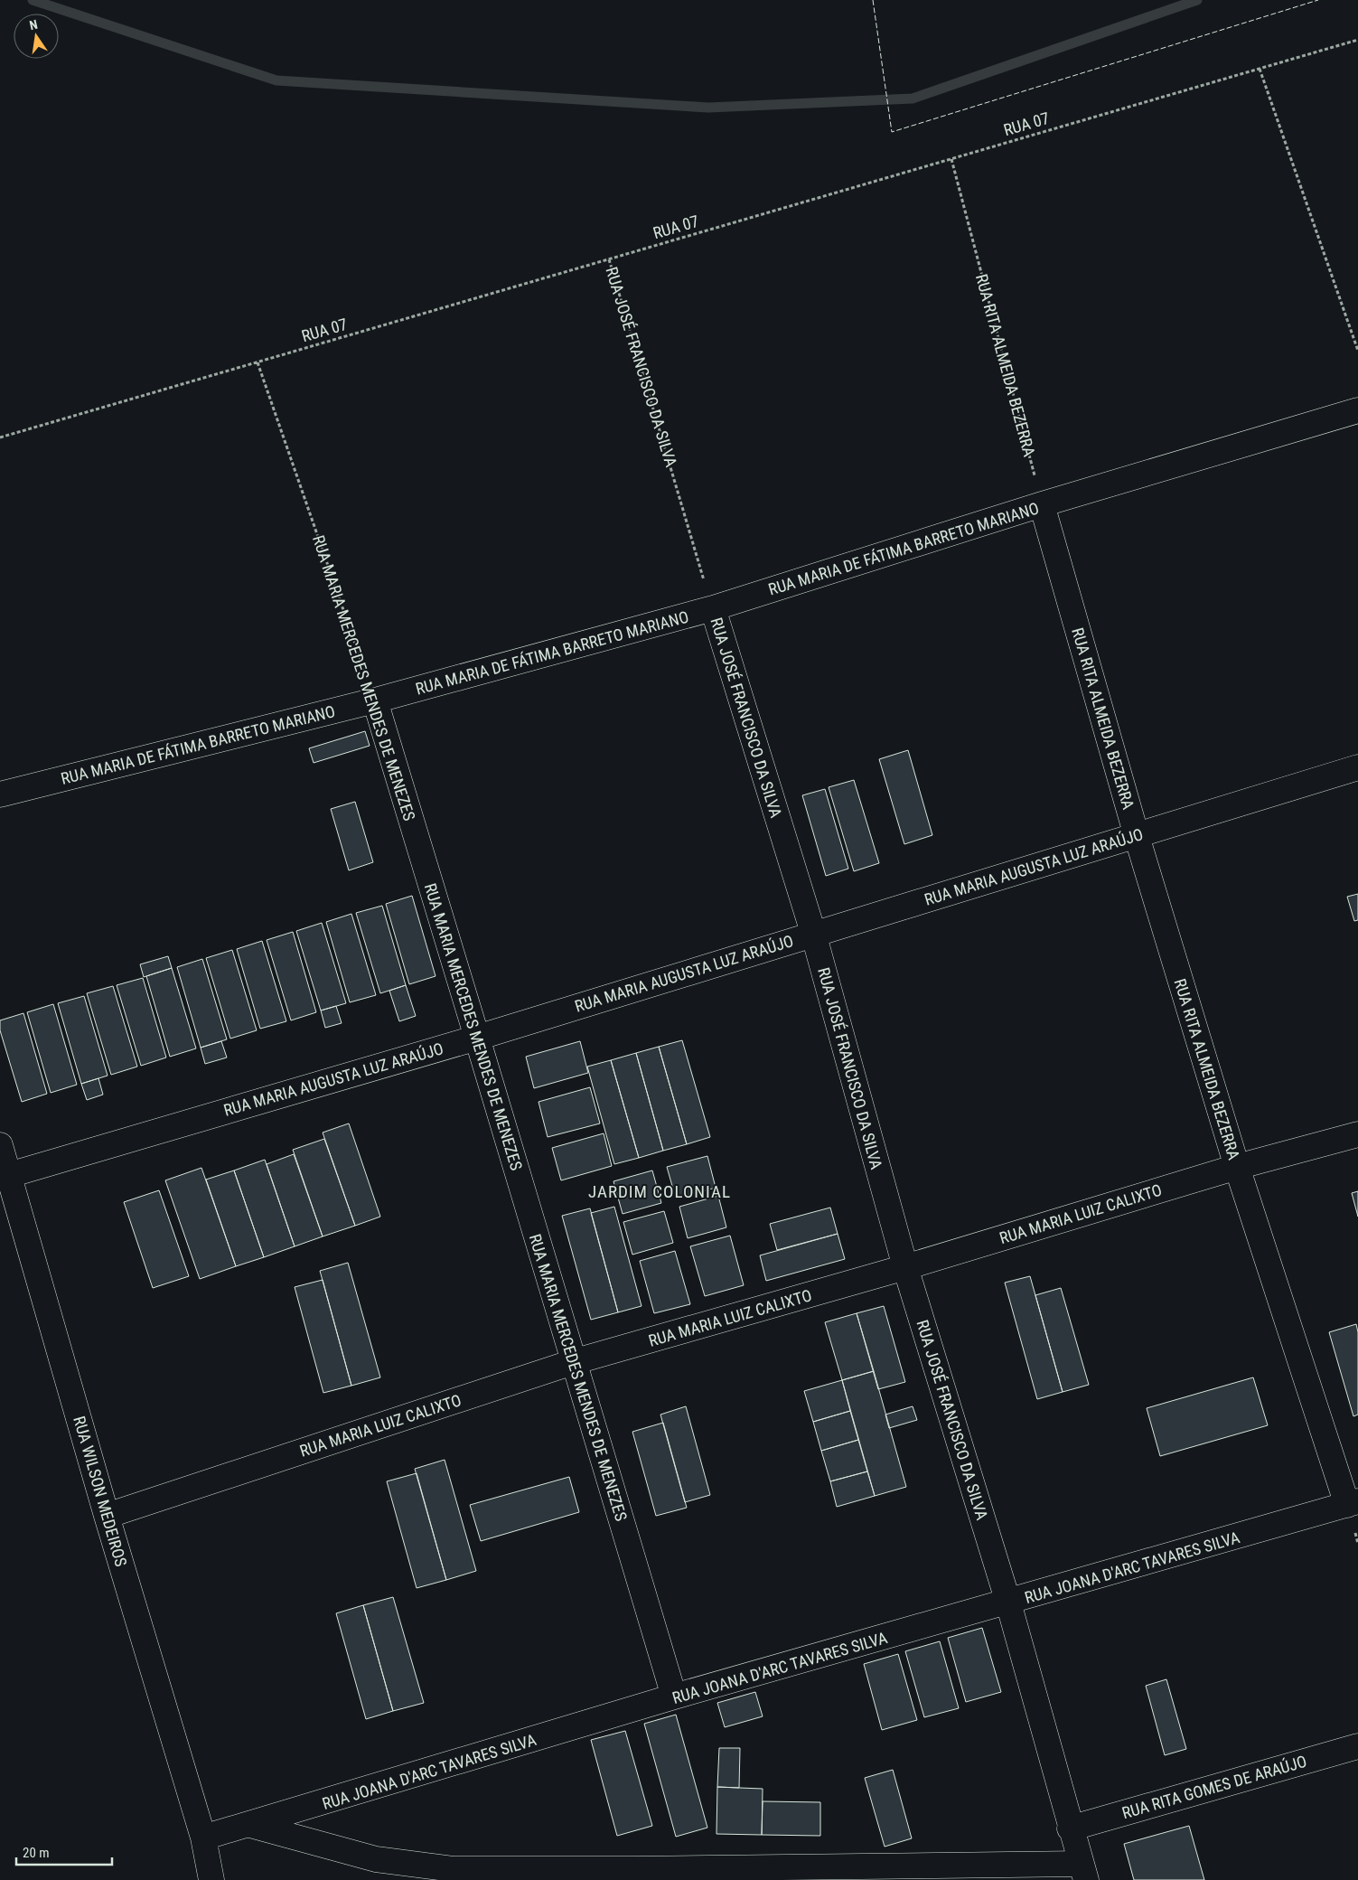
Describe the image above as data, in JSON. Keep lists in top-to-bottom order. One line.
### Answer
{"streets":{"street":["RUA RITA ALMEIDA BEZERRA","RUA JOSÉ FRANCISCO DA SILVA","RUA MARIA DE FÁTIMA BARRETO MARIANO","RUA MARIA MERCEDES MENDES DE MENEZES","RUA MARIA AUGUSTA LUZ ARAÚJO","RUA MARIA LUIZ CALIXTO","RUA WILSON MEDEIROS","RUA JOANA D'ARC TAVARES SILVA","RUA RITA GOMES DE ARAÚJO"],"path":["RUA 07"]},"crossings":[["RUA 07","RUA RITA ALMEIDA BEZERRA"],["RUA 07","RUA JOSÉ FRANCISCO DA SILVA"],["RUA 07","RUA MARIA MERCEDES MENDES DE MENEZES"],["RUA RITA ALMEIDA BEZERRA","RUA MARIA DE FÁTIMA BARRETO MARIANO"],["RUA RITA ALMEIDA BEZERRA","RUA MARIA AUGUSTA LUZ ARAÚJO"],["RUA RITA ALMEIDA BEZERRA","RUA MARIA LUIZ CALIXTO"],["RUA RITA ALMEIDA BEZERRA","RUA JOANA D'ARC TAVARES SILVA"],["RUA JOSÉ FRANCISCO DA SILVA","RUA MARIA DE FÁTIMA BARRETO MARIANO"],["RUA JOSÉ FRANCISCO DA SILVA","RUA MARIA AUGUSTA LUZ ARAÚJO"],["RUA JOSÉ FRANCISCO DA SILVA","RUA MARIA LUIZ CALIXTO"],["RUA JOSÉ FRANCISCO DA SILVA","RUA JOANA D'ARC TAVARES SILVA"],["RUA JOSÉ FRANCISCO DA SILVA","RUA RITA GOMES DE ARAÚJO"],["RUA MARIA DE FÁTIMA BARRETO MARIANO","RUA MARIA MERCEDES MENDES DE MENEZES"],["RUA MARIA MERCEDES MENDES DE MENEZES","RUA MARIA AUGUSTA LUZ ARAÚJO"],["RUA MARIA MERCEDES MENDES DE MENEZES","RUA MARIA LUIZ CALIXTO"],["RUA MARIA MERCEDES MENDES DE MENEZES","RUA JOANA D'ARC TAVARES SILVA"],["RUA MARIA AUGUSTA LUZ ARAÚJO","RUA WILSON MEDEIROS"],["RUA MARIA LUIZ CALIXTO","RUA WILSON MEDEIROS"],["RUA WILSON MEDEIROS","RUA JOANA D'ARC TAVARES SILVA"]],"districts":["JARDIM COLONIAL"],"scale_bar":"20 m","north":"top"}
